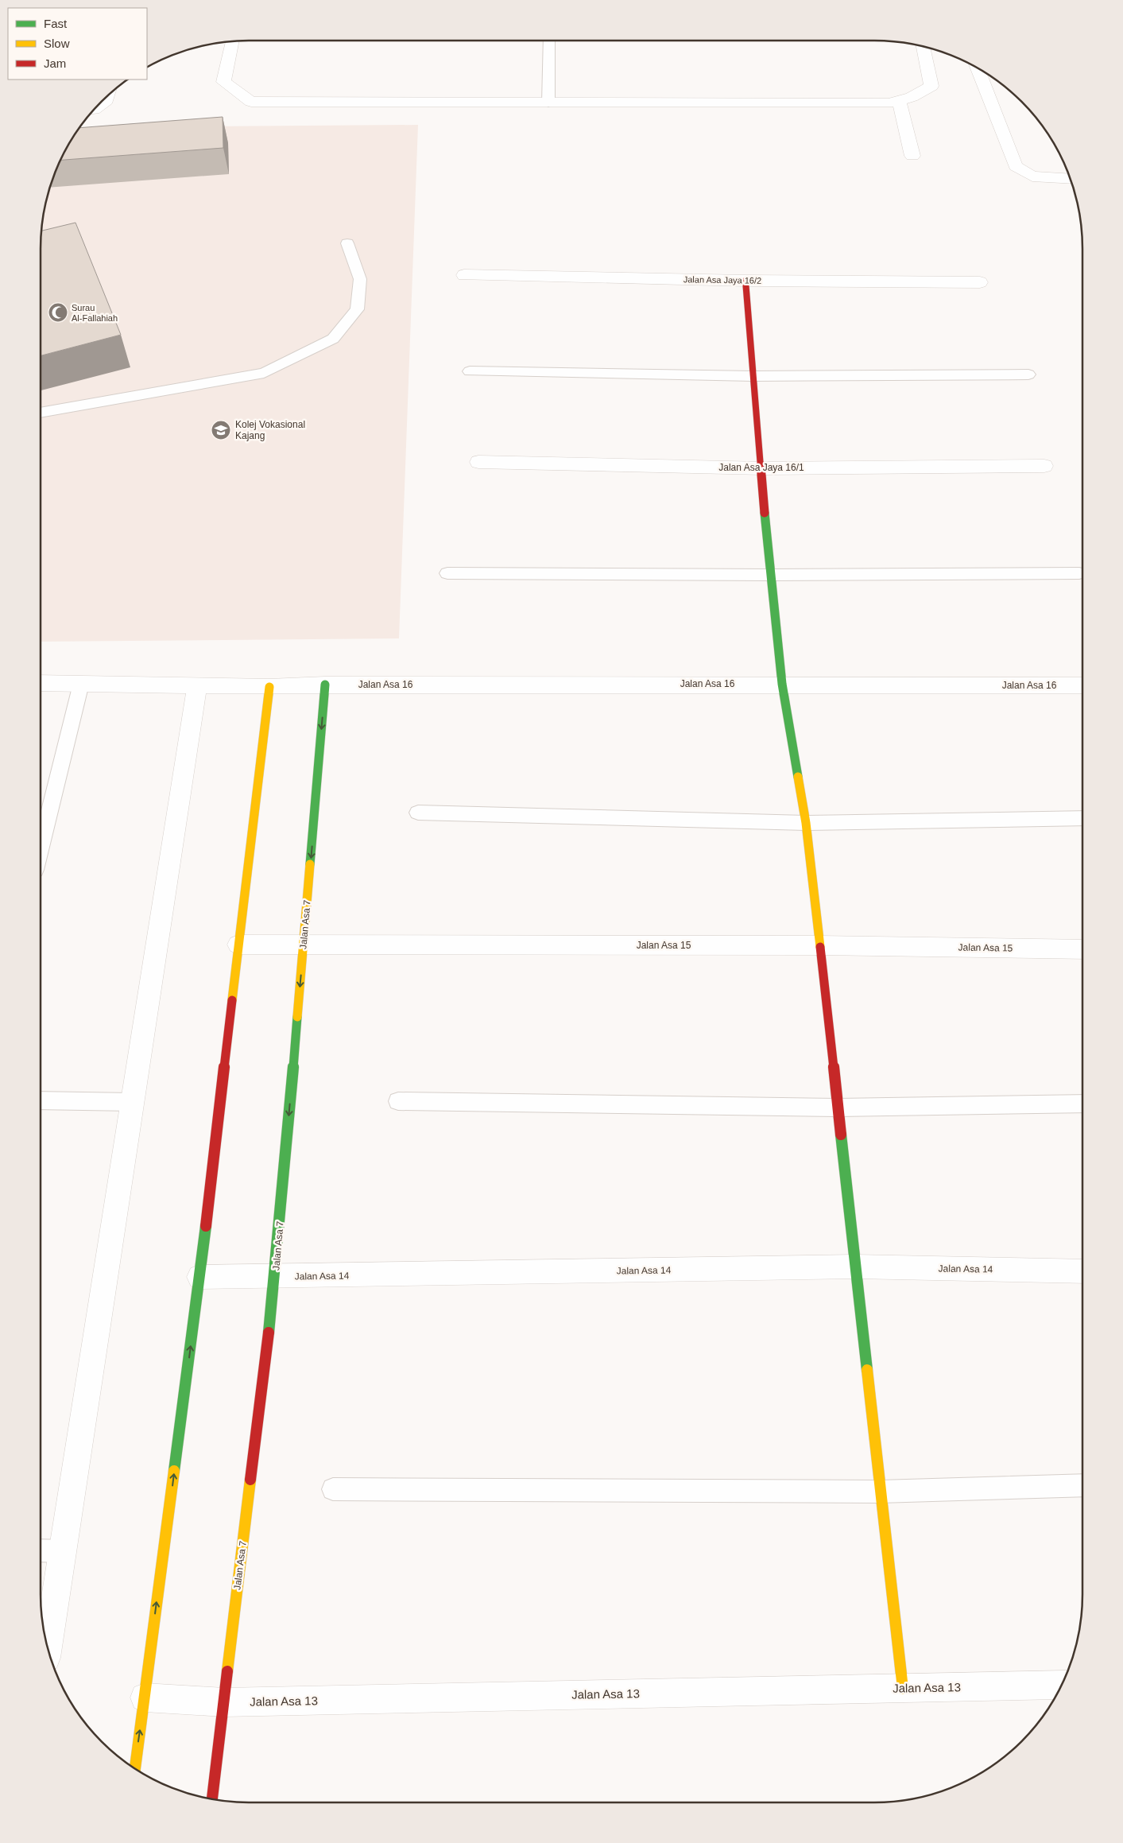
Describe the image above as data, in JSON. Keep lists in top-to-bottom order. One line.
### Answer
{"streets":{"street":["Jalan Asa Jaya 16/2","Jalan Asa Jaya 16/1","Jalan Asa 16","Jalan Asa 7","Jalan Asa 15","Jalan Asa 14","Jalan Asa 13"]},"crossings":[["Jalan Asa 16","Jalan Asa 7"],["Jalan Asa 7","Jalan Asa 15"],["Jalan Asa 7","Jalan Asa 14"],["Jalan Asa 7","Jalan Asa 13"]],"places":{"mosque":["Surau Al-Fallahiah"],"school or university":["Kolej Vokasional Kajang"]},"legend":["Fast","Slow","Jam"]}
